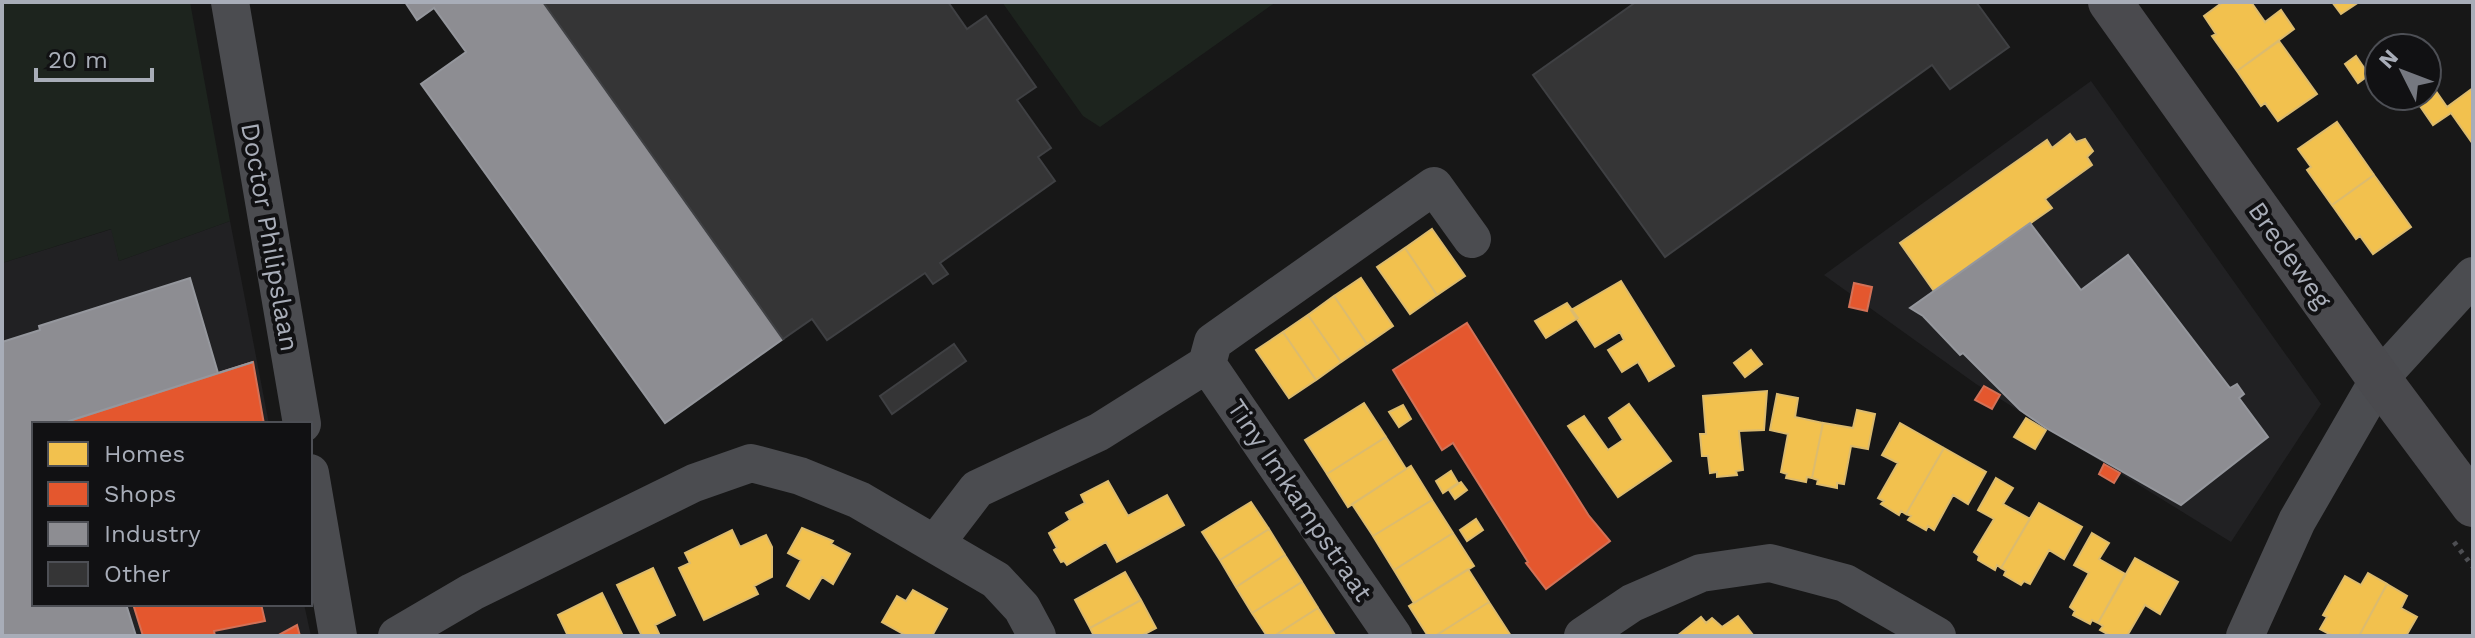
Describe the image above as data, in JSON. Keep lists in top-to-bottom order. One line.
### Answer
{"streets":{"street":["Doctor Philipslaan","Bredeweg","Tiny Imkampstraat"]},"legend":["Homes","Shops","Industry","Other"],"scale_bar":"20 m","north":"top left"}
